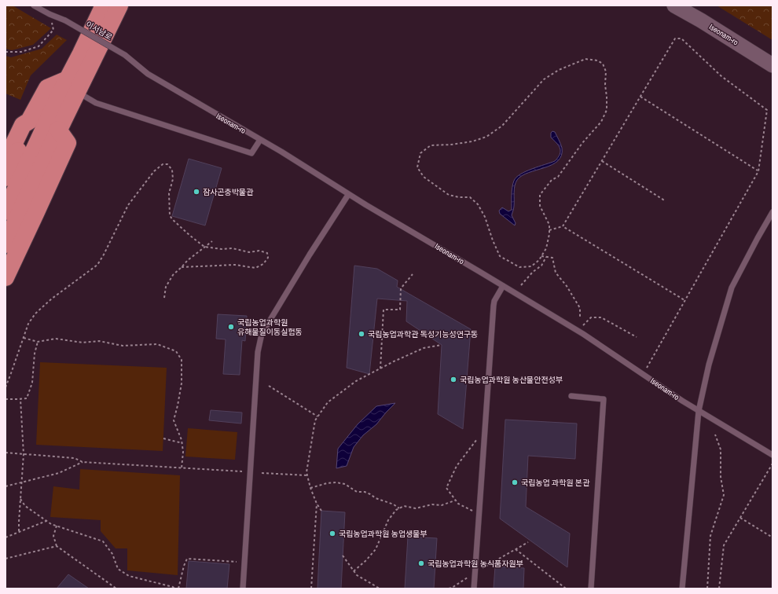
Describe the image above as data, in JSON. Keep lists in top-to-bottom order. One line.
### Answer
{"streets":{"main road":["Iseonam-ro"],"lane":["이서남로"]},"crossings":[["이서남로","Iseonam-ro"]],"places":["잠사곤충박물관","국립농업과학원 유해물질이동실험동","국립농업과학관 독성기능성연구동","국립농업과학원 농산물안전성부","국립농업 과학원 본관","국립농업과학원 농업생물부","국립농업과학원 농식품자원부"]}
